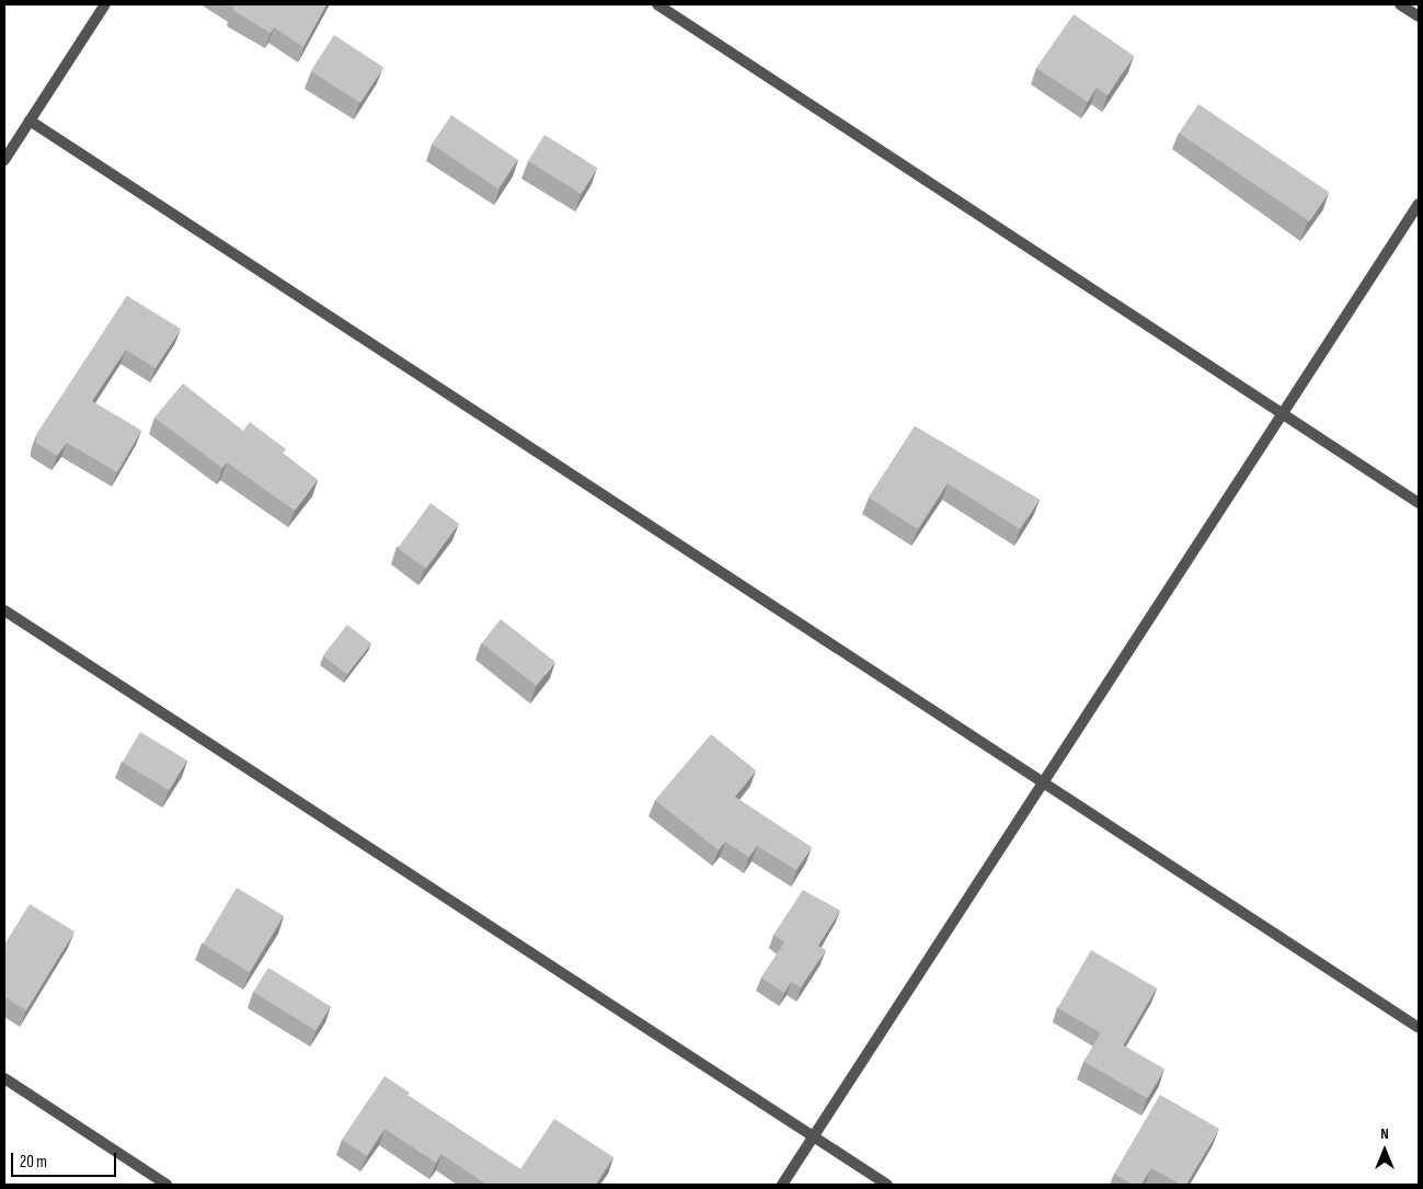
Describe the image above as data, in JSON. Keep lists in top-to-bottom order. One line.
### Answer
{"scale_bar":"20 m","north":"top"}
